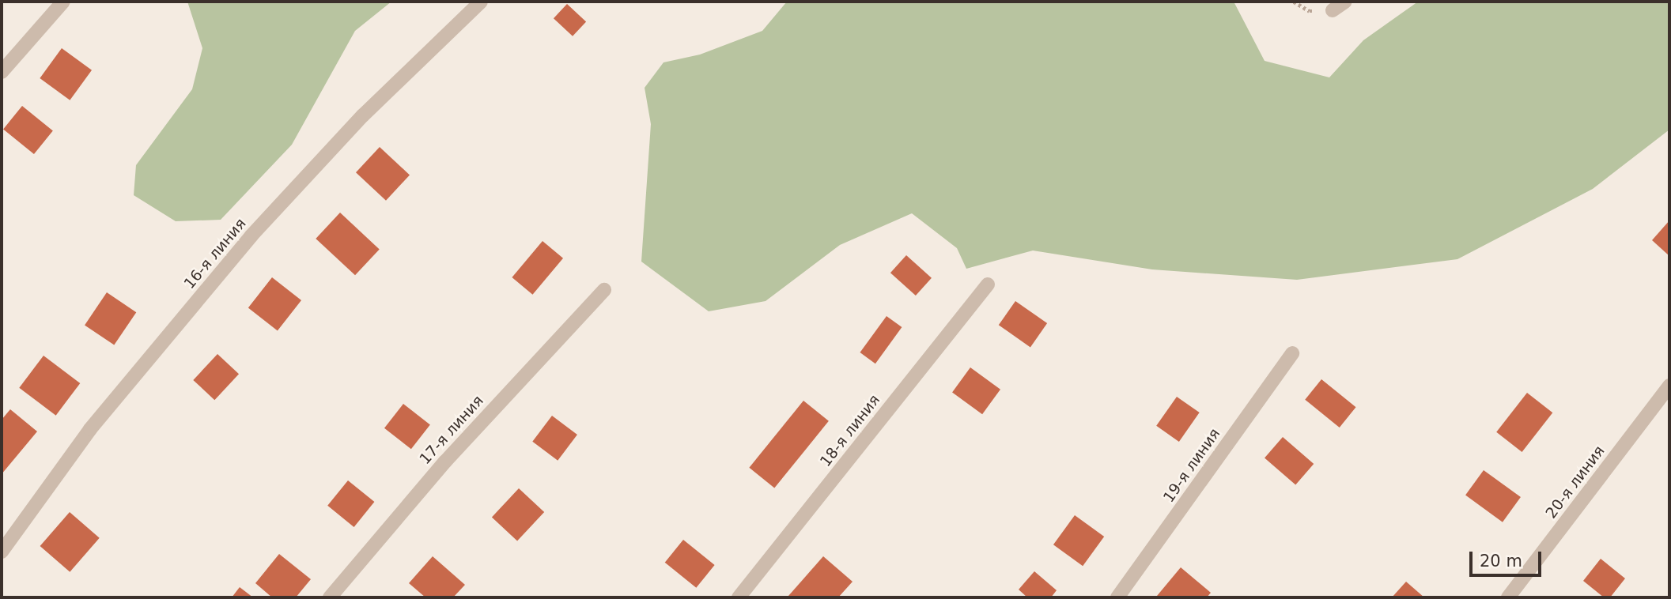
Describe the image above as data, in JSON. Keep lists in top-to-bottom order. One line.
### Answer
{"streets":{"street":["16-я линия","17-я линия","18-я линия","19-я линия","20-я линия"]},"scale_bar":"20 m"}
